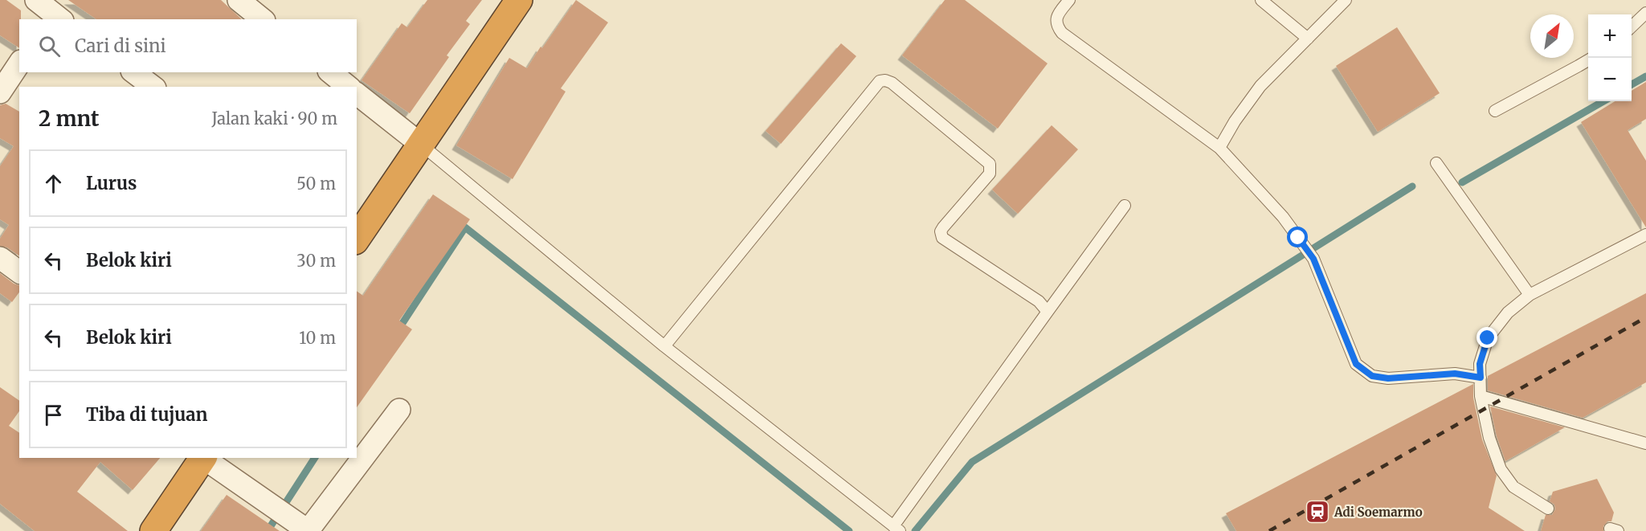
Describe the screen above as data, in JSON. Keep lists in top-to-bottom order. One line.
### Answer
{"places":{"station":["Adi Soemarmo"]},"north":"top right","page":{"map_buttons":["+","−"],"search":"Cari di sini","heading":["2 mnt","Jalan kaki · 90 m"],"list":[["Lurus","50 m"],["Belok kiri","30 m"],["Belok kiri","10 m"],"Tiba di tujuan"]}}
